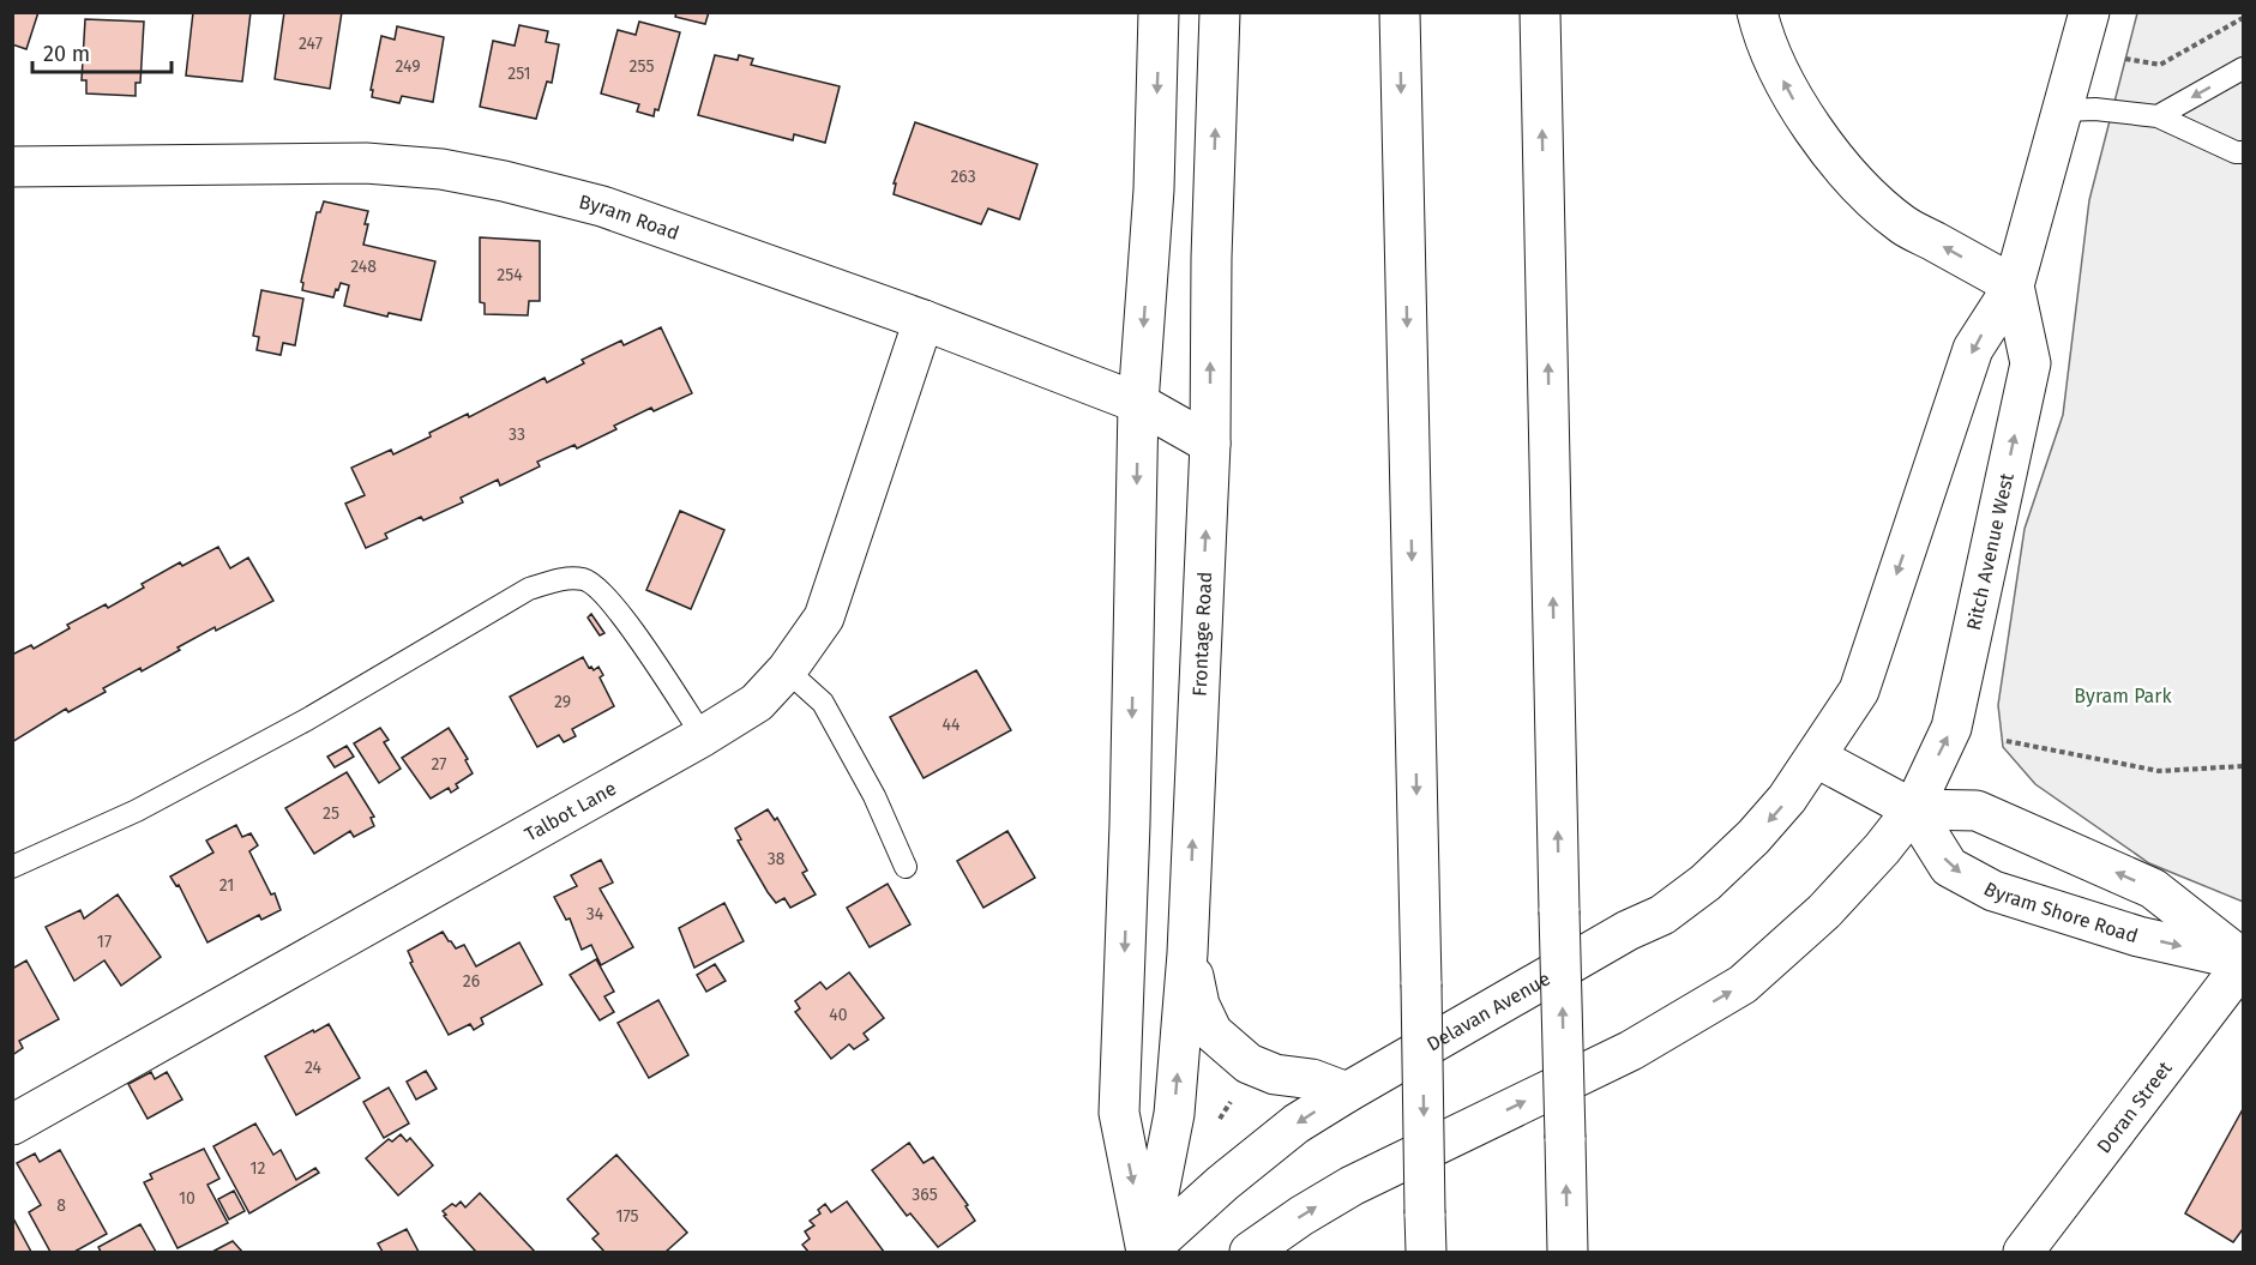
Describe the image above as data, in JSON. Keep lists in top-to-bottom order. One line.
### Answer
{"streets":{"main road":["Byram Road","Ritch Avenue West","Frontage Road","Talbot Lane","Byram Shore Road","Delavan Avenue","Doran Street"]},"crossings":[["Byram Road","Frontage Road"],["Byram Road","Talbot Lane"],["Ritch Avenue West","Byram Shore Road"],["Ritch Avenue West","Delavan Avenue"],["Frontage Road","Delavan Avenue"],["Byram Shore Road","Delavan Avenue"],["Byram Shore Road","Doran Street"]],"parks":["Byram Park"],"house_numbers":["247","249","255","251","263","248","254","33","29","44","27","25","38","21","34","17","26","40","24","12","365","10","8","175"],"scale_bar":"20 m"}
